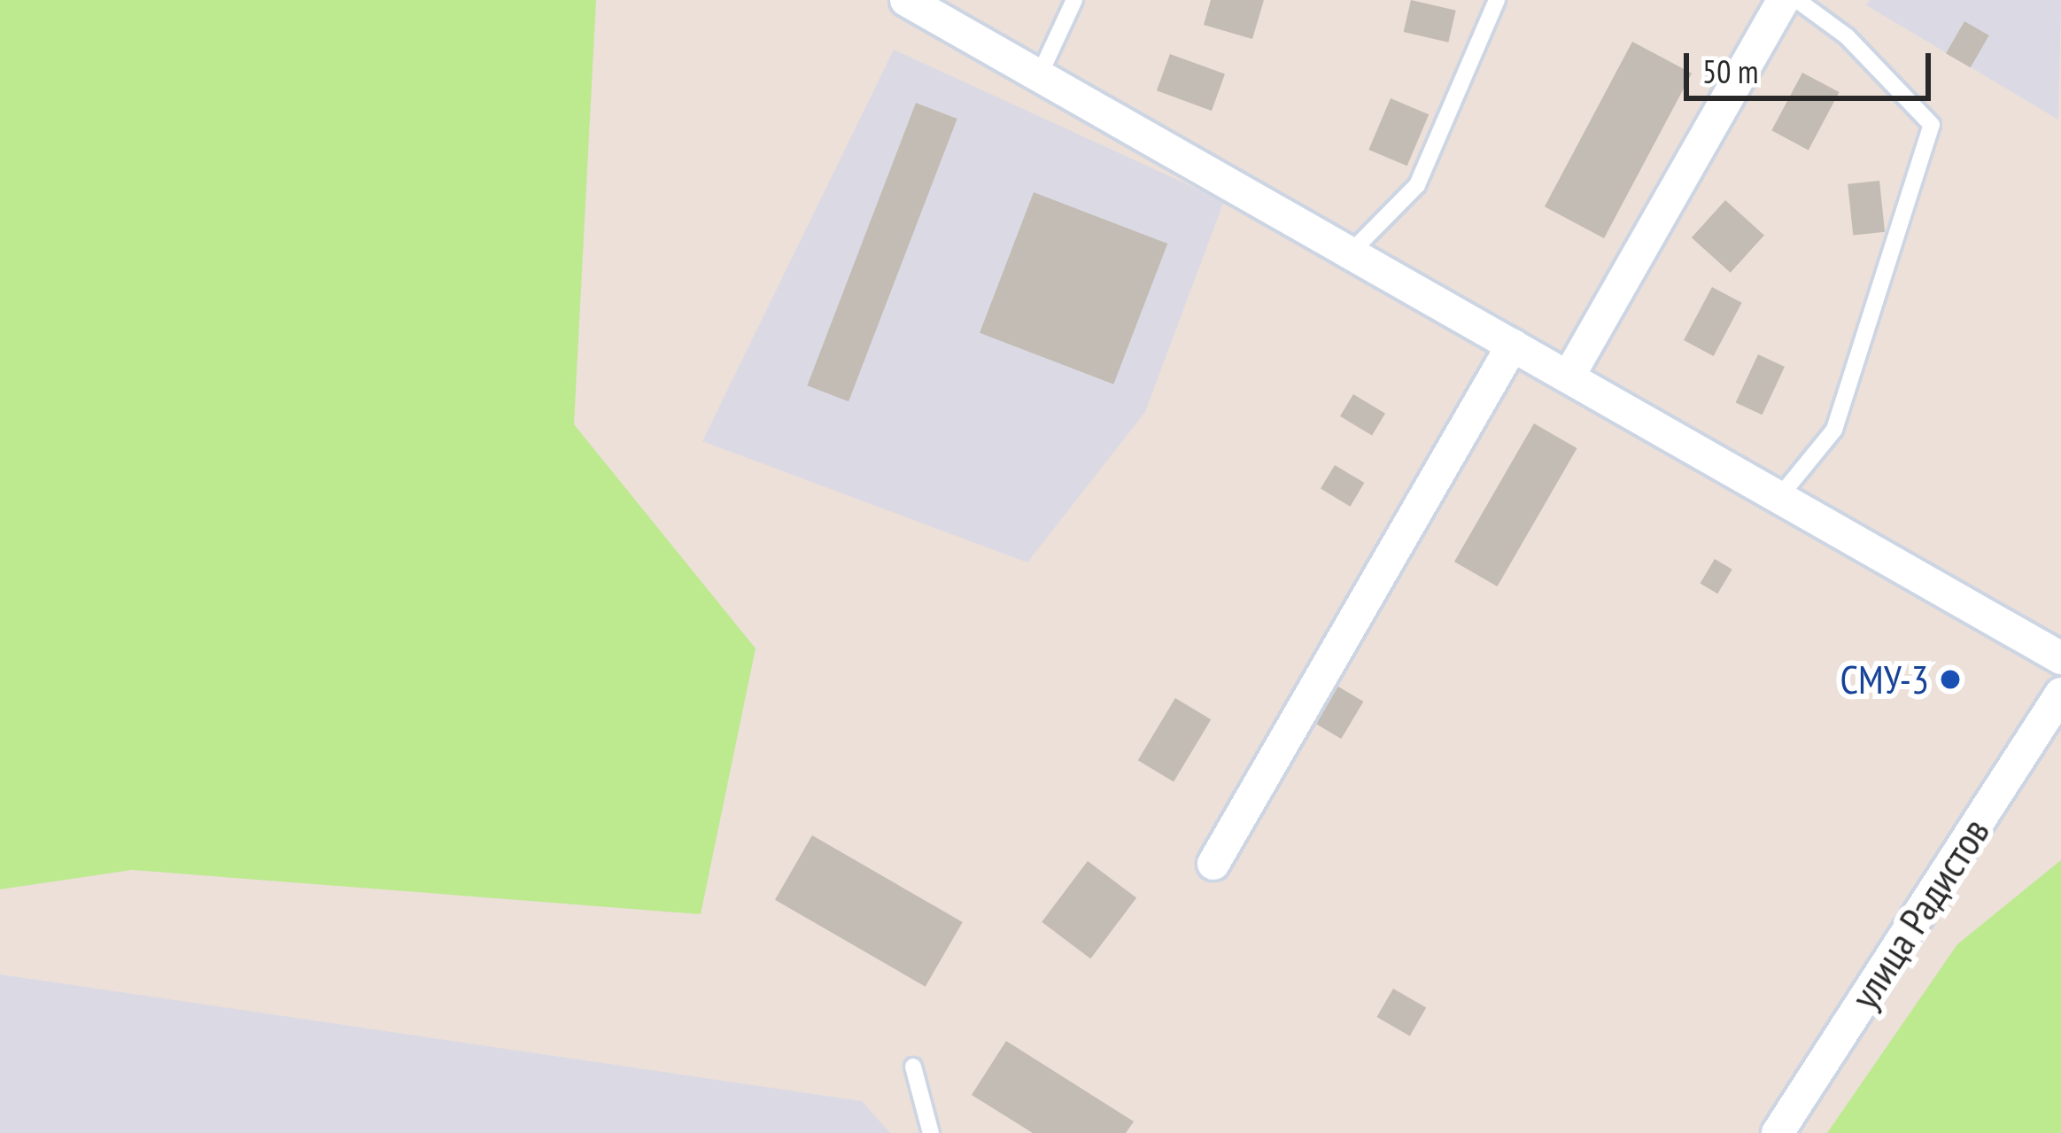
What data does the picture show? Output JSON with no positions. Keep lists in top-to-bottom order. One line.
{"streets":{"street":["улица Радистов"]},"places":["СМУ-3"],"scale_bar":"50 m"}
